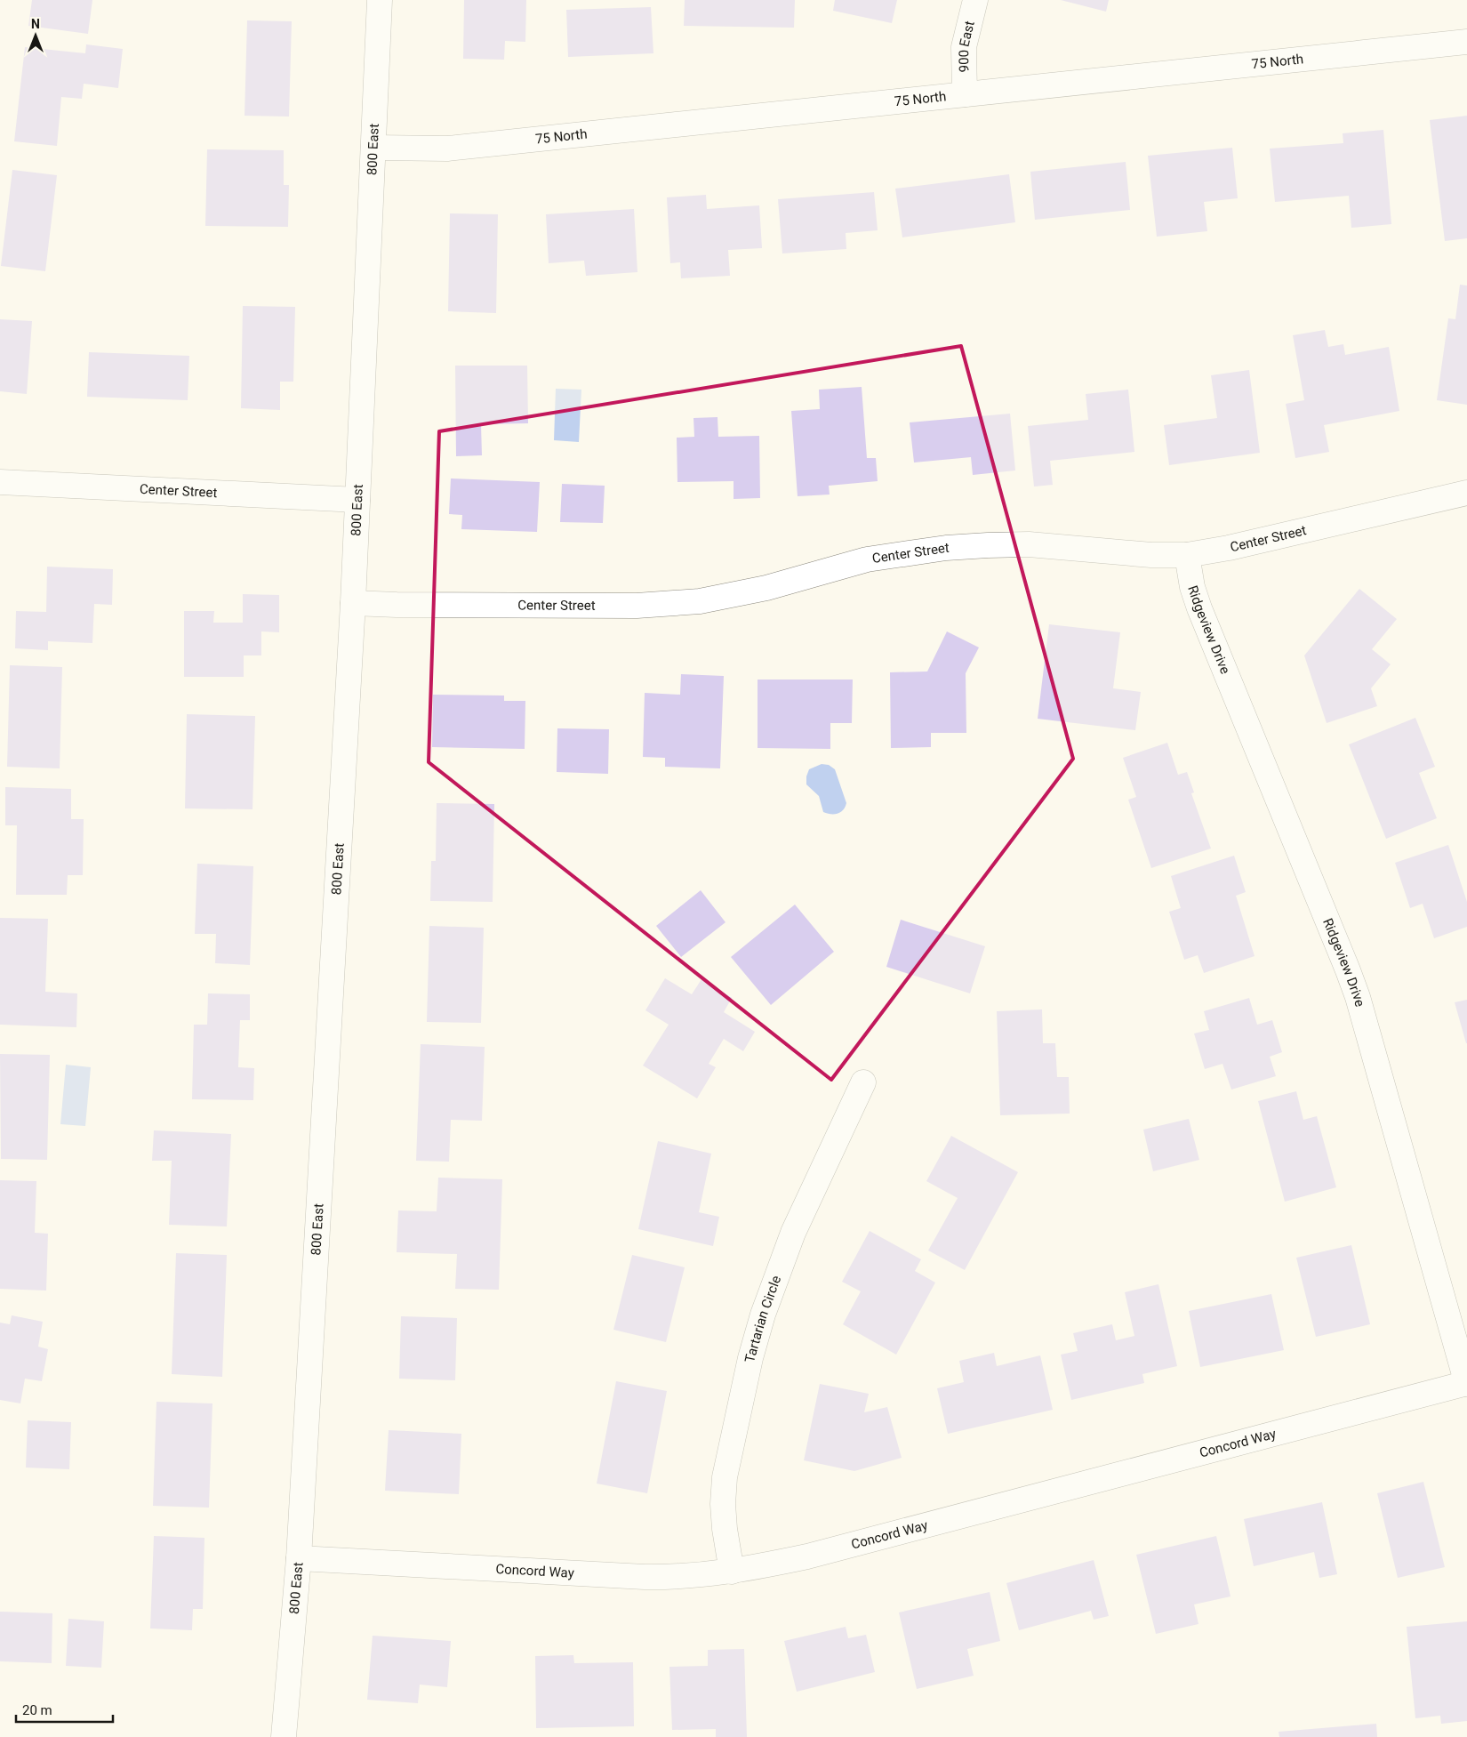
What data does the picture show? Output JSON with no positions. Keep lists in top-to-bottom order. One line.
{"streets":{"street":["900 East","75 North","800 East","Center Street","Ridgeview Drive","Tartarian Circle","Concord Way"]},"crossings":[["900 East","75 North"],["75 North","800 East"],["800 East","Center Street"],["800 East","Concord Way"],["Center Street","Ridgeview Drive"],["Ridgeview Drive","Concord Way"],["Tartarian Circle","Concord Way"]],"scale_bar":"20 m","north":"top"}
